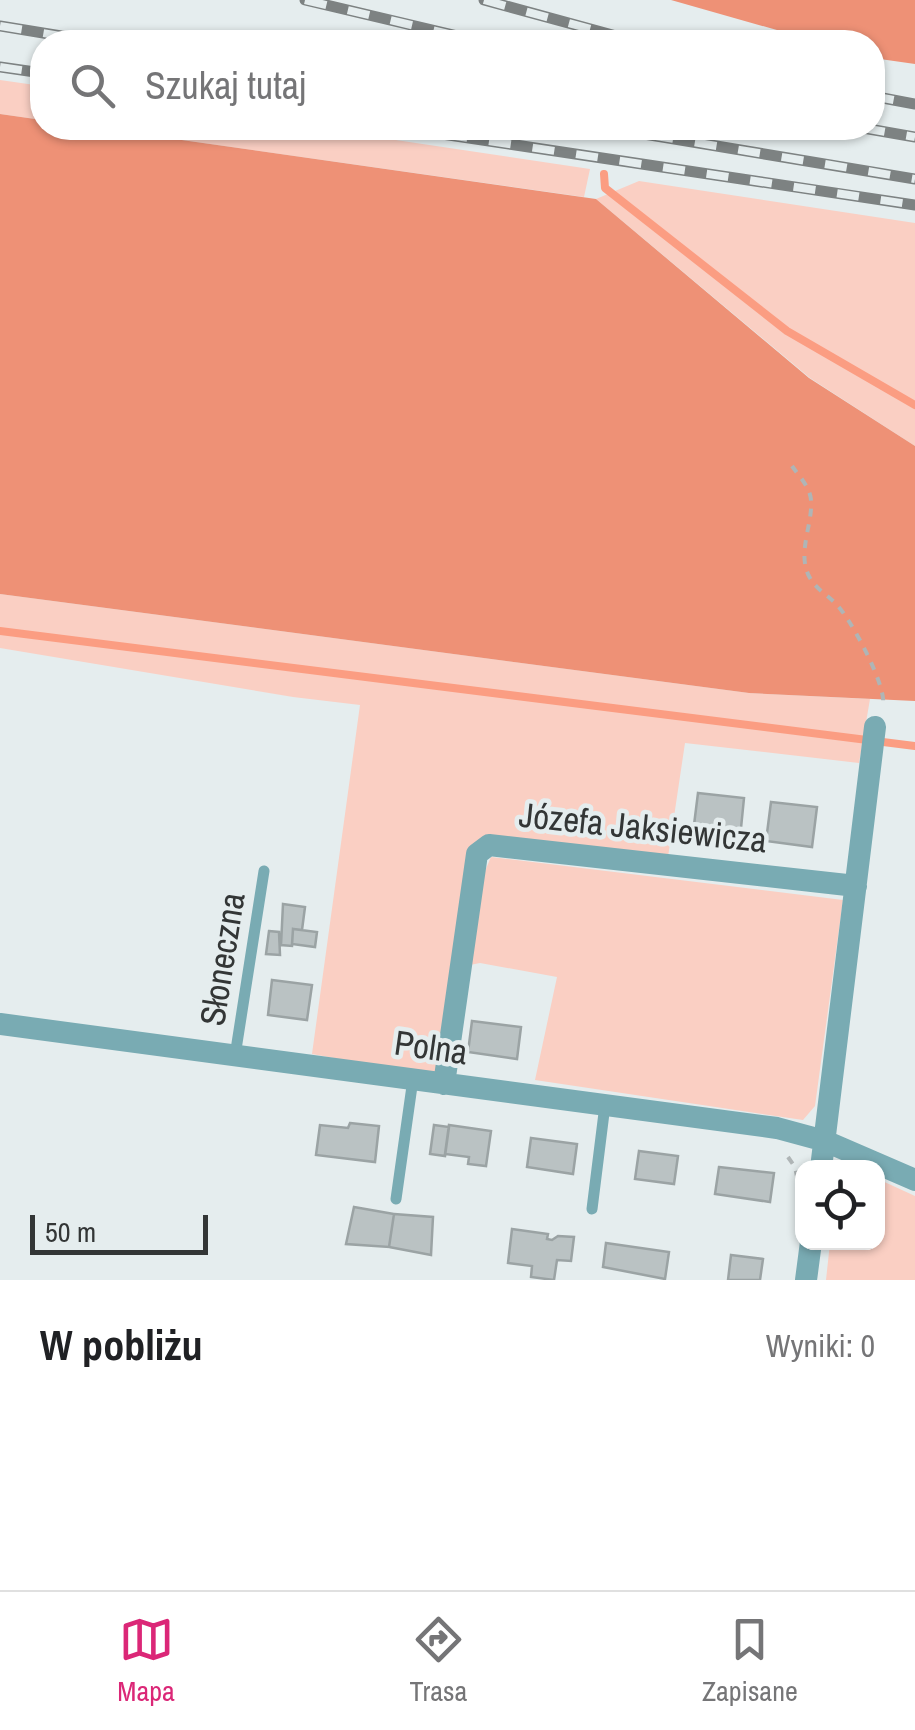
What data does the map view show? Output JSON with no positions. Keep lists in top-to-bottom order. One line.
{"streets":{"street":["Józefa Jaksiewicza","Polna"],"lane":["Słoneczna"]},"crossings":[["Józefa Jaksiewicza","Polna"],["Słoneczna","Polna"]],"scale_bar":"50 m","page":{"search":"Szukaj tutaj","scale":"50 m","heading":["W pobliżu","Wyniki: 0"],"nav":["Mapa","Trasa","Zapisane"]}}
